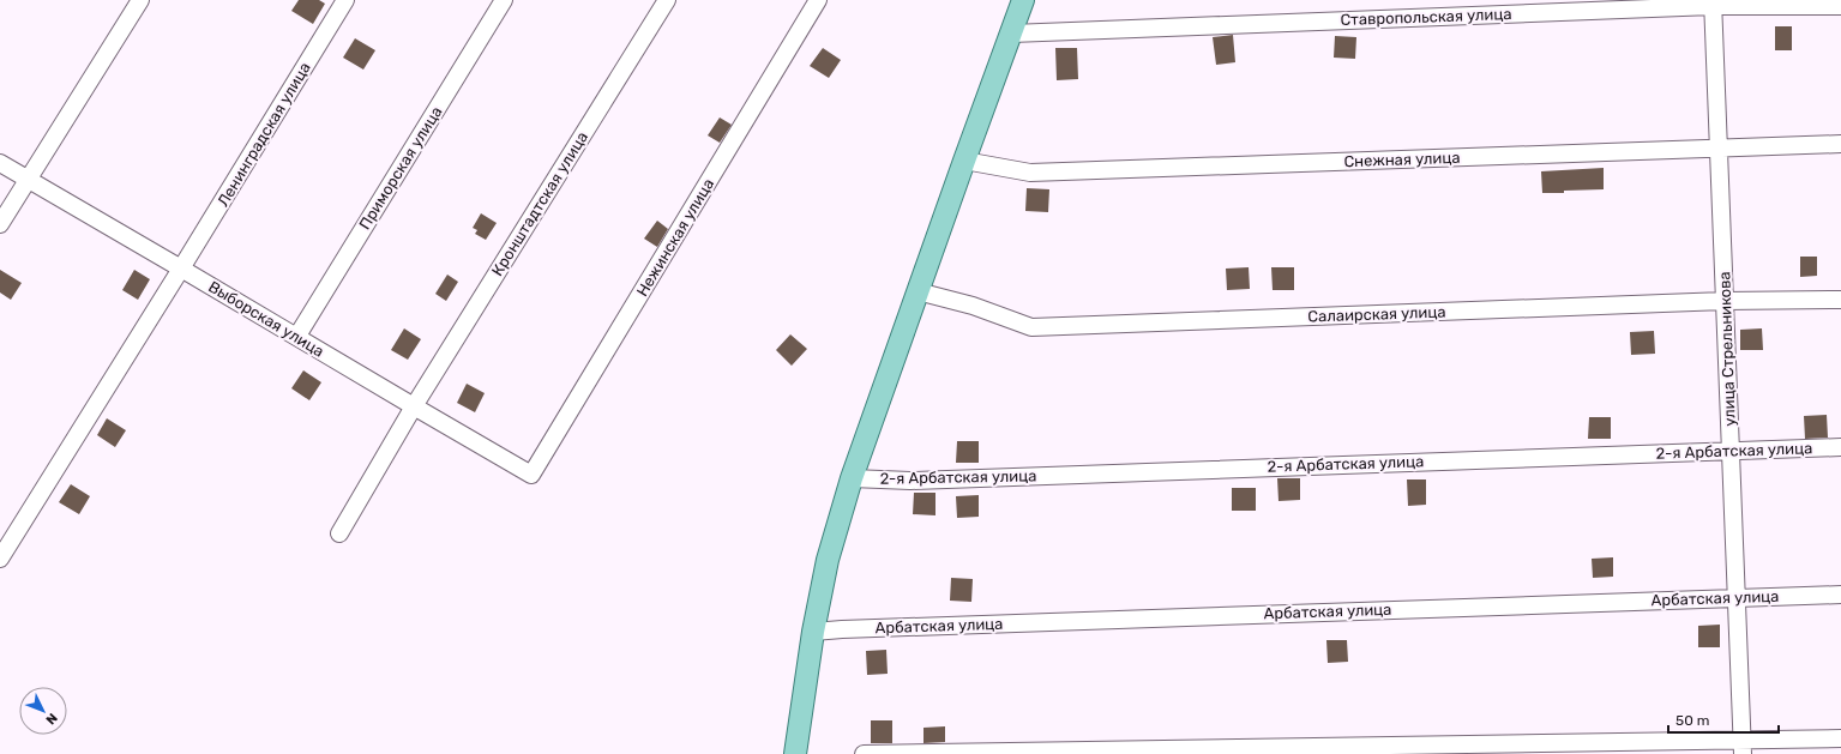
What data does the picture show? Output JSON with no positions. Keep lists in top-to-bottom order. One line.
{"streets":{"street":["Ставропольская улица","Ленинградская улица","Снежная улица","Приморская улица","Кронштадтская улица","Нежинская улица","Салаирская улица","Выборская улица","улица Стрельникова","2-я Арбатская улица","Арбатская улица"]},"crossings":[["Ставропольская улица","улица Стрельникова"],["Ленинградская улица","Выборская улица"],["Снежная улица","улица Стрельникова"],["Приморская улица","Выборская улица"],["Кронштадтская улица","Выборская улица"],["Нежинская улица","Выборская улица"],["Салаирская улица","улица Стрельникова"],["улица Стрельникова","2-я Арбатская улица"],["улица Стрельникова","Арбатская улица"]],"scale_bar":"50 m","north":"bottom right"}
